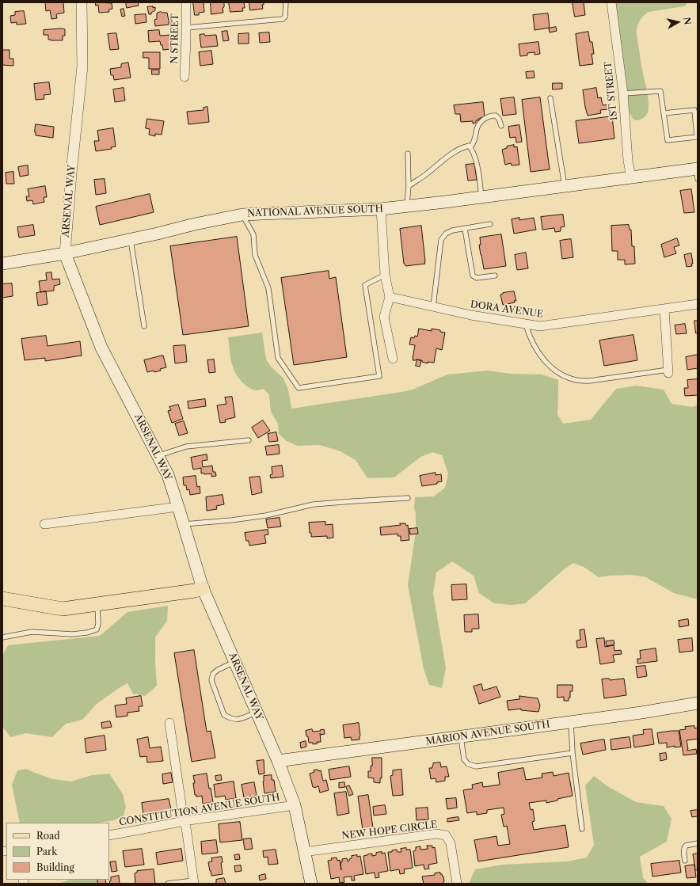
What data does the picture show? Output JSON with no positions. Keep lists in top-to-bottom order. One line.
{"streets":{"main road":["ARSENAL WAY","NATIONAL AVENUE SOUTH","MARION AVENUE SOUTH"],"street":["N STREET","1ST STREET","DORA AVENUE","CONSTITUTION AVENUE SOUTH","NEW HOPE CIRCLE"]},"crossings":[["1ST STREET","NATIONAL AVENUE SOUTH"],["ARSENAL WAY","NATIONAL AVENUE SOUTH"],["ARSENAL WAY","MARION AVENUE SOUTH"],["ARSENAL WAY","CONSTITUTION AVENUE SOUTH"],["ARSENAL WAY","NEW HOPE CIRCLE"]],"legend":["Road","Park","Building"],"north":"right"}
